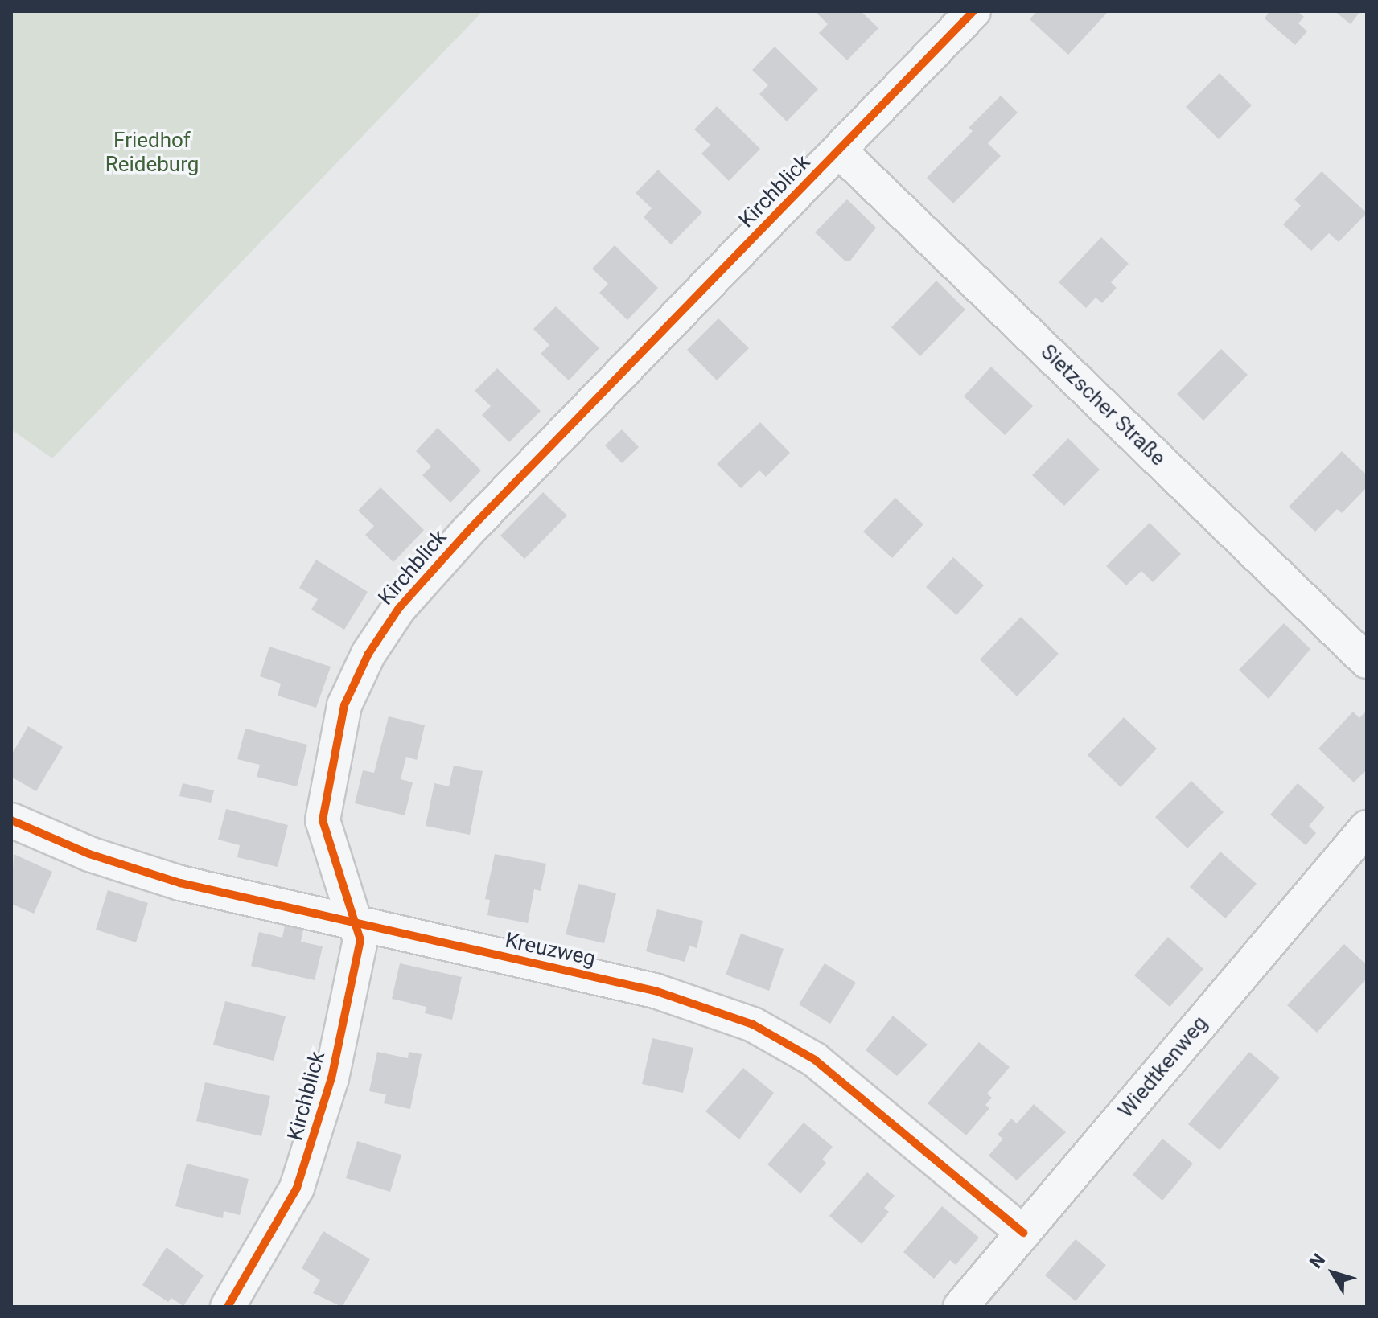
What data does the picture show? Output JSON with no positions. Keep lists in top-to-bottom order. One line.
{"streets":{"street":["Kirchblick","Sietzscher Straße","Kreuzweg","Wiedtkenweg"]},"crossings":[["Kirchblick","Sietzscher Straße"],["Kirchblick","Kreuzweg"],["Kreuzweg","Wiedtkenweg"]],"parks":["Friedhof Reideburg"],"north":"top left"}
